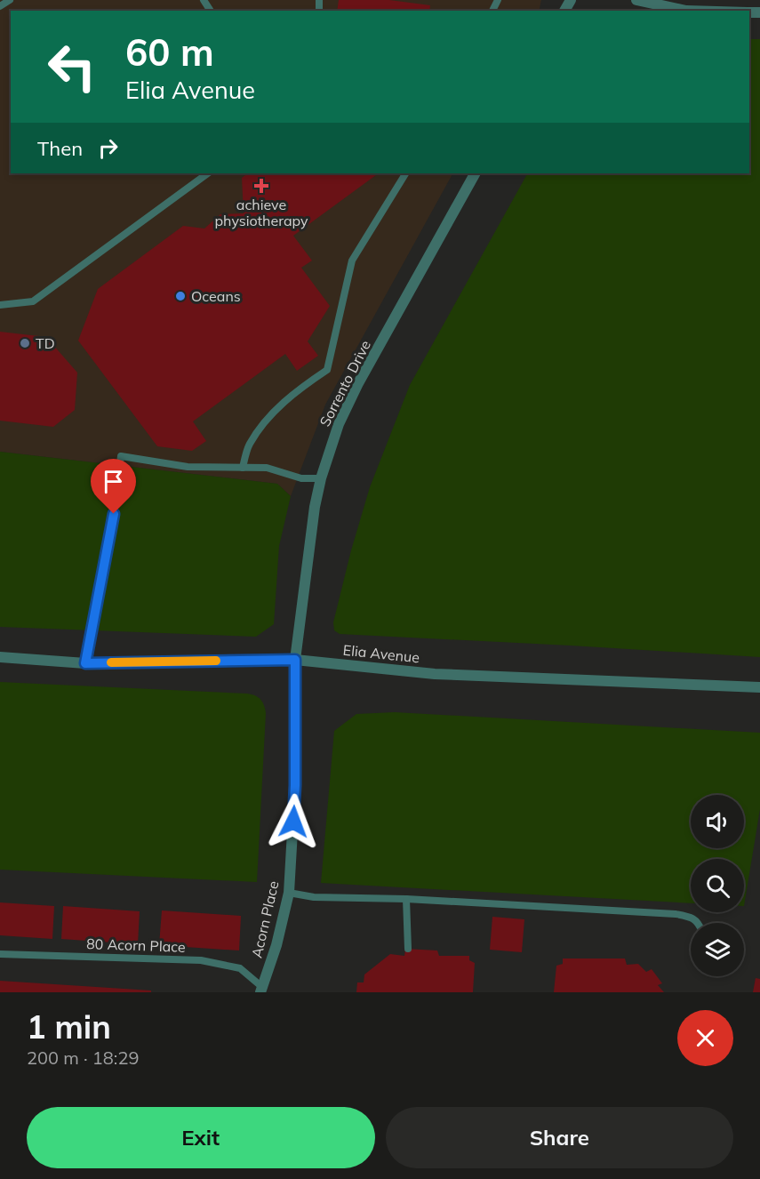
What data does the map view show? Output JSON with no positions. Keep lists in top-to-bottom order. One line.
{"streets":{"street":["Sorrento Drive","Elia Avenue","Acorn Place"],"lane":["80 Acorn Place"]},"crossings":[["Sorrento Drive","Elia Avenue"],["Sorrento Drive","Acorn Place"],["Elia Avenue","Acorn Place"],["Acorn Place","80 Acorn Place"]],"places":{"health":["achieve physiotherapy"],"other":["Oceans","TD"]},"page":{"turn":["60 m","Elia Avenue"],"then":"Then","heading":["1 min","200 m · 18:29"],"buttons":["Exit","Share"]}}
